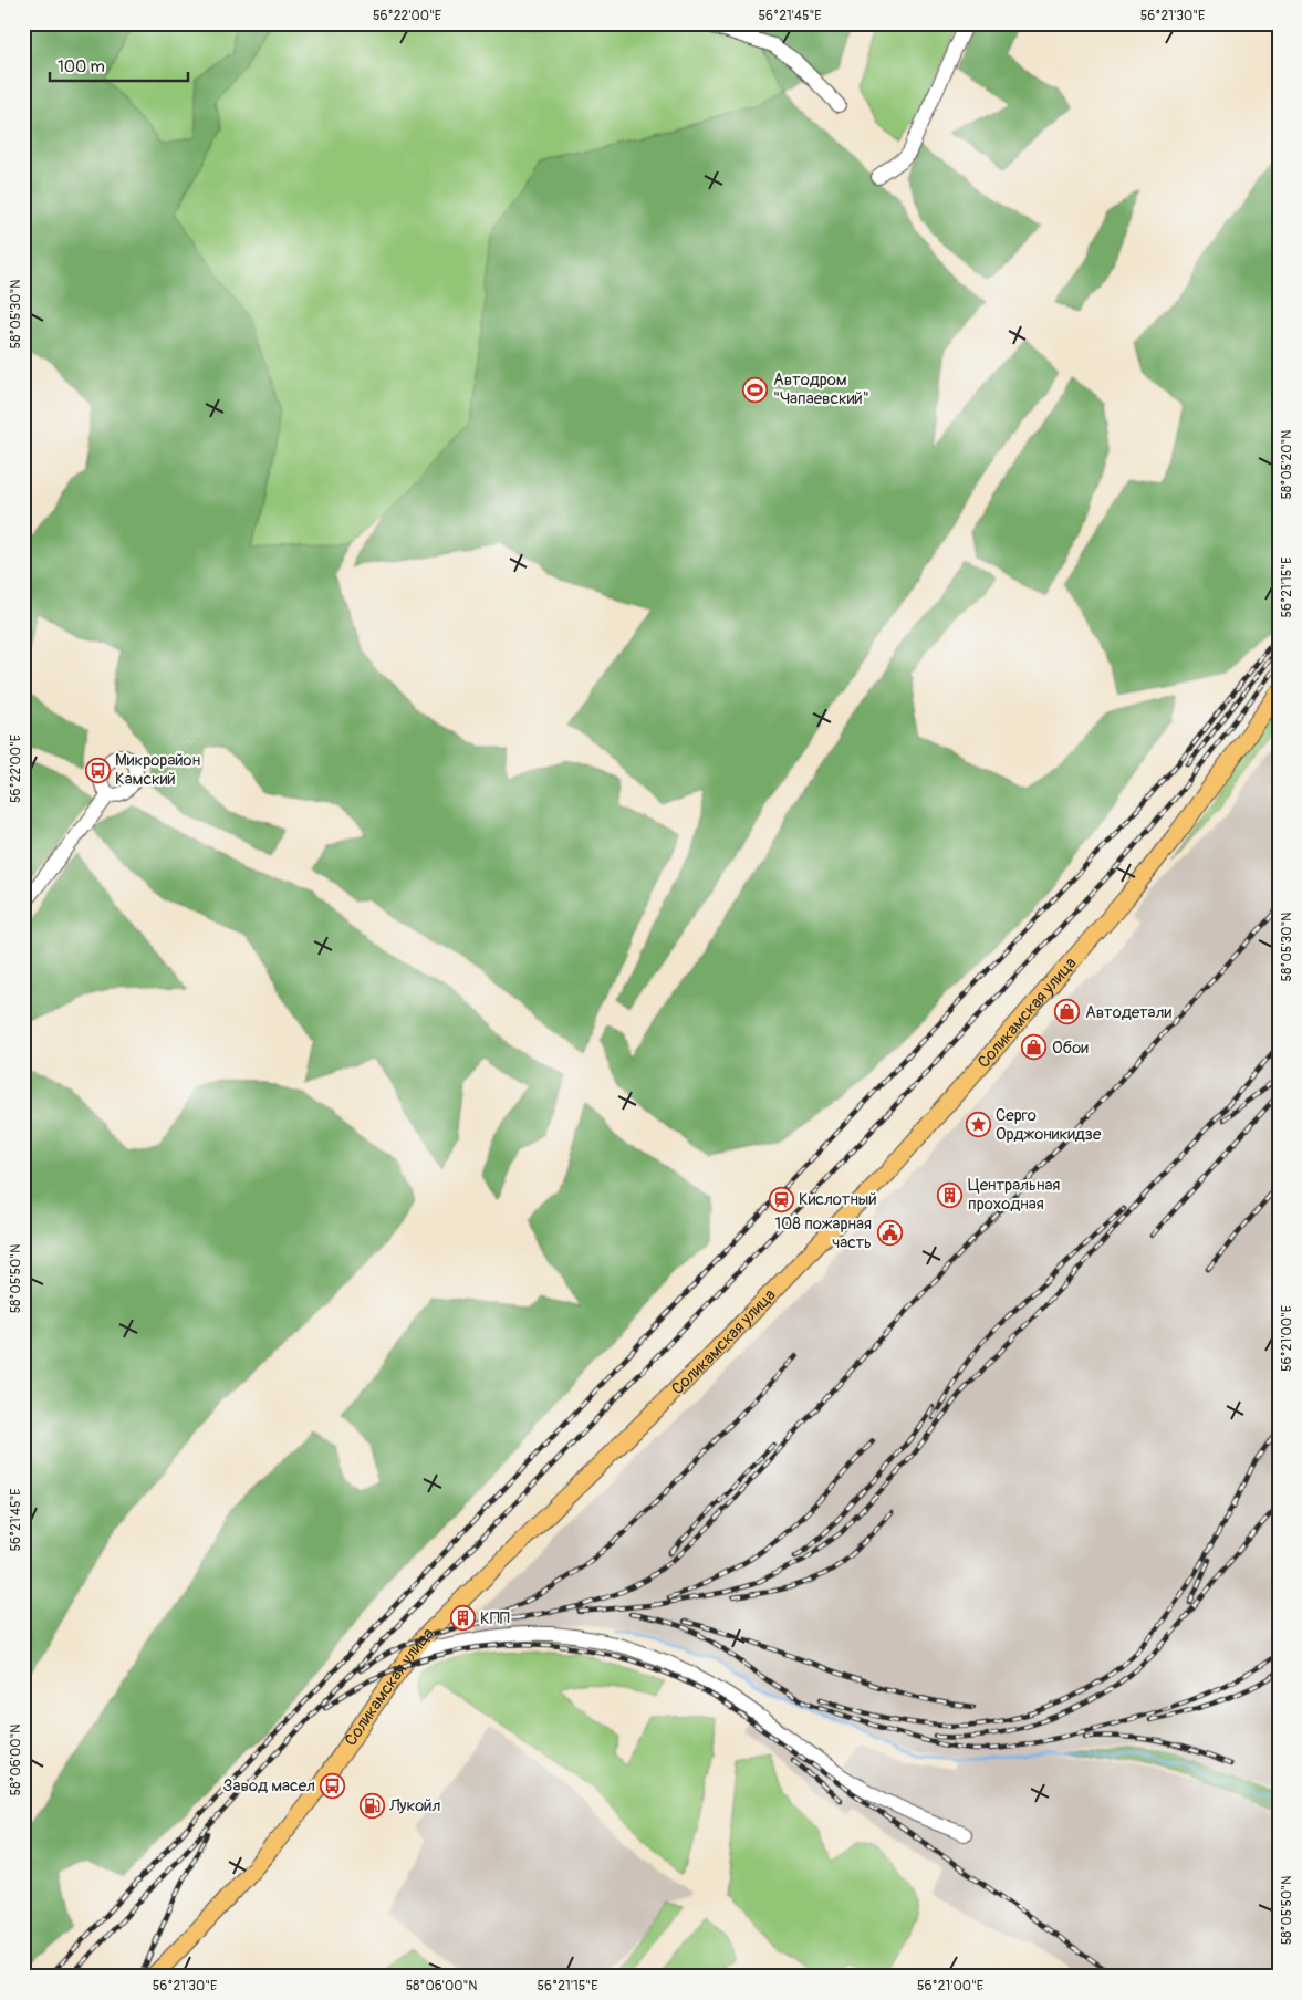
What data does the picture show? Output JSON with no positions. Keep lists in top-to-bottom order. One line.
{"streets":{"main road":["Соликамская улица"]},"places":{"sports":["Автодром \"Чапаевский\""],"bus stop":["Микрорайон Камский","Завод масел"],"shop":["Автодетали","Обои"],"place":["Серго Орджоникидзе"],"building":["Центральная проходная","КПП"],"station":["Кислотный"],"public building":["108 пожарная часть"],"fuel station":["Лукойл"]},"scale_bar":"100 m","coordinates":["56°22'00\"E","56°21'45\"E","56°21'30\"E","58°05'30\"N","58°05'20\"N","56°21'15\"E","58°05'50\"N","56°21'00\"E","58°06'00\"N"]}
